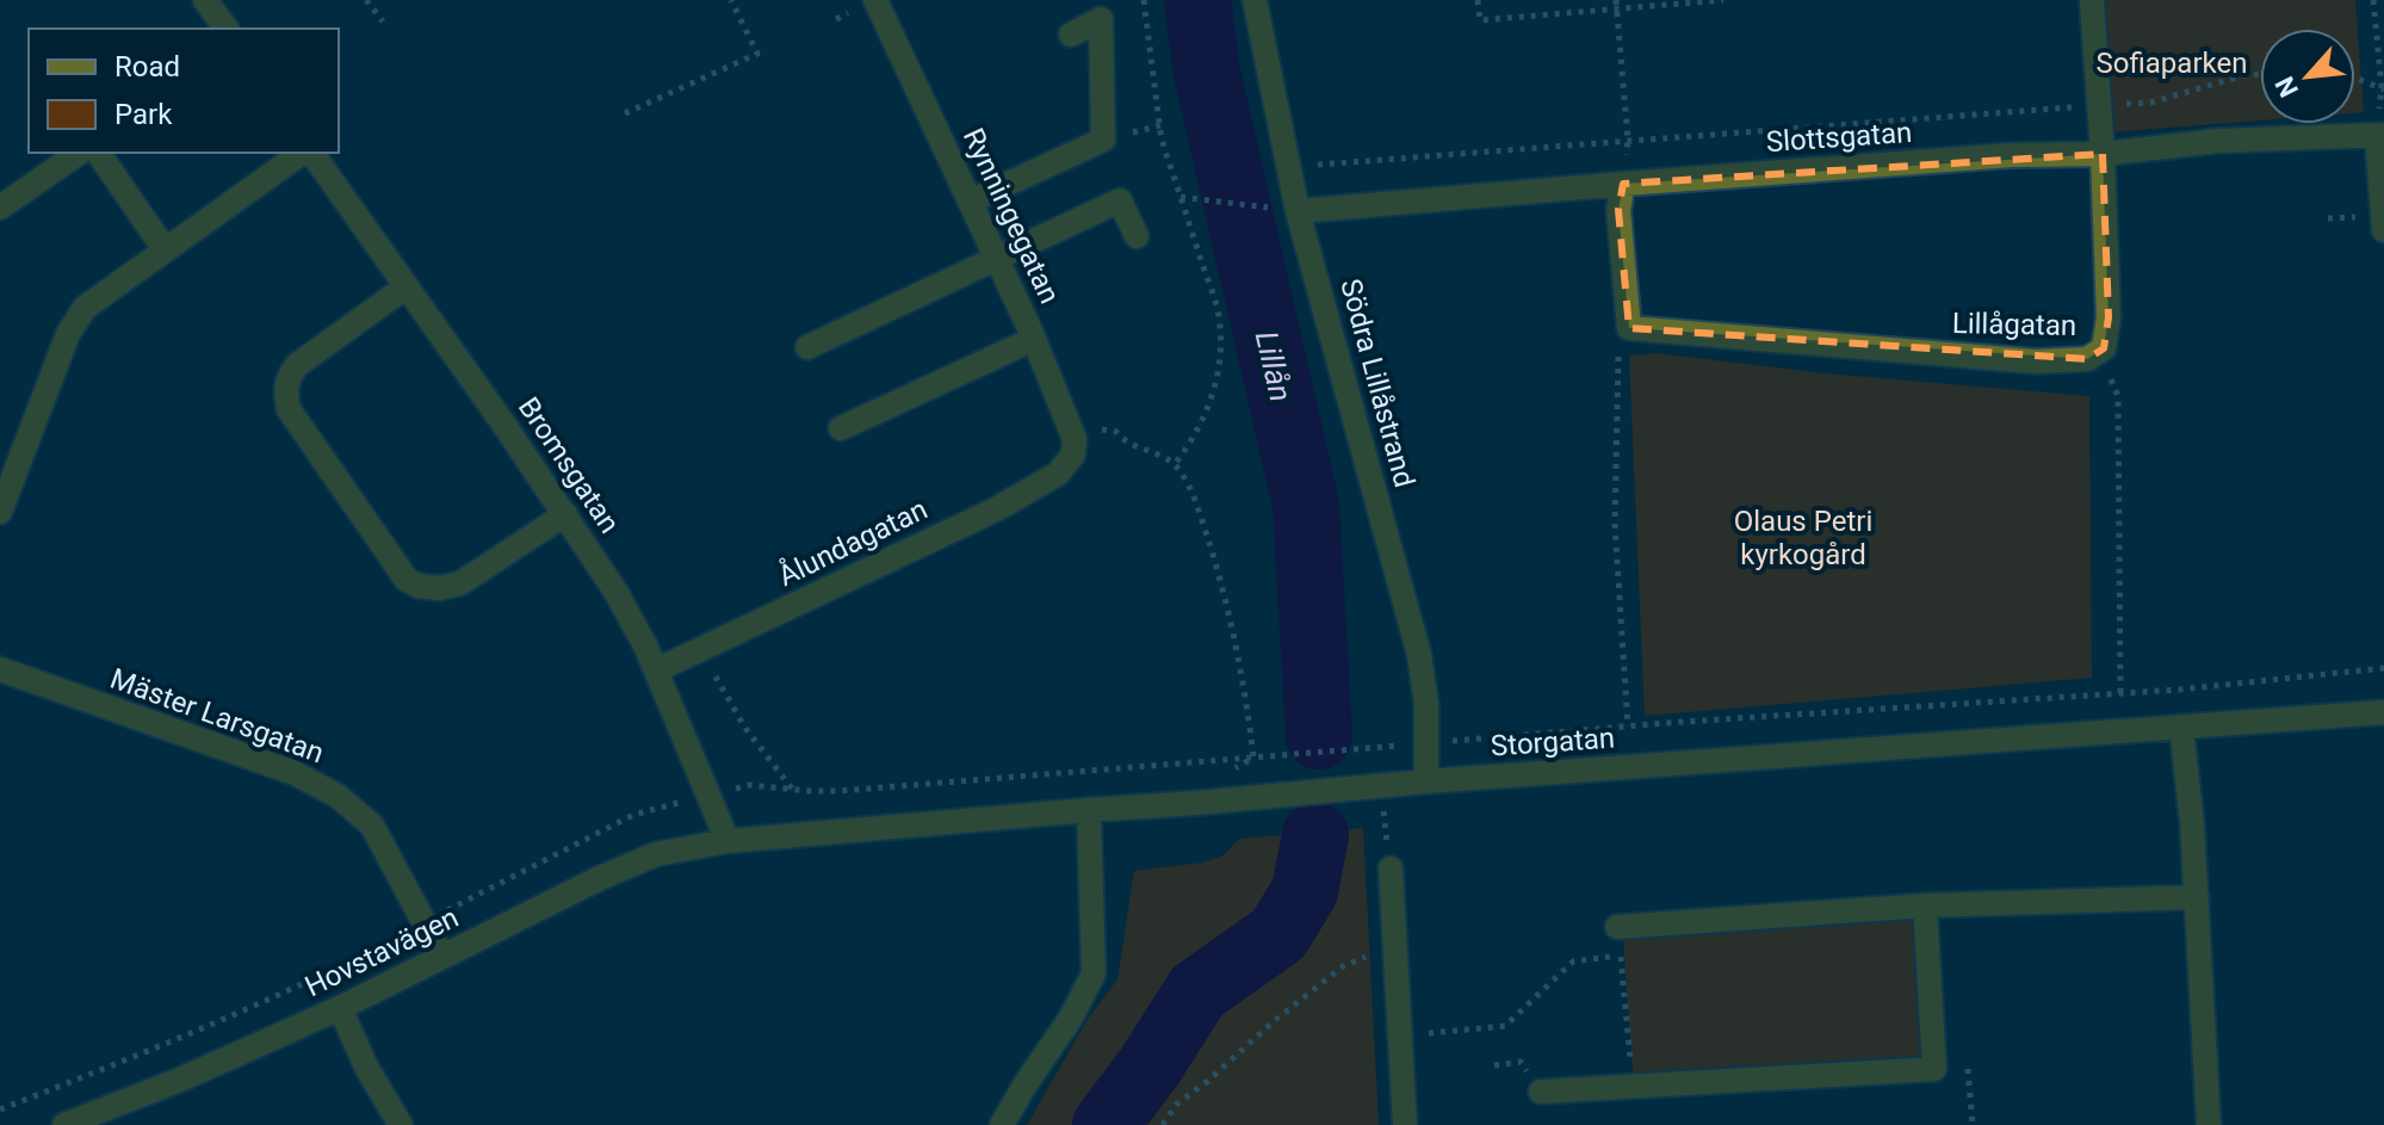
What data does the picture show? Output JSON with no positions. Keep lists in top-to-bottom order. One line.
{"streets":{"street":["Slottsgatan","Rynningegatan","Lillågatan","Södra Lillåstrand","Bromsgatan","Ålundagatan","Mäster Larsgatan","Storgatan","Hovstavägen"]},"crossings":[["Slottsgatan","Lillågatan"],["Slottsgatan","Södra Lillåstrand"],["Rynningegatan","Ålundagatan"],["Södra Lillåstrand","Storgatan"],["Bromsgatan","Ålundagatan"],["Bromsgatan","Storgatan"],["Bromsgatan","Hovstavägen"],["Mäster Larsgatan","Hovstavägen"],["Storgatan","Hovstavägen"]],"water":["Lillån"],"parks":["Sofiaparken","Olaus Petri kyrkogård"],"legend":["Road","Park"],"north":"bottom left"}
